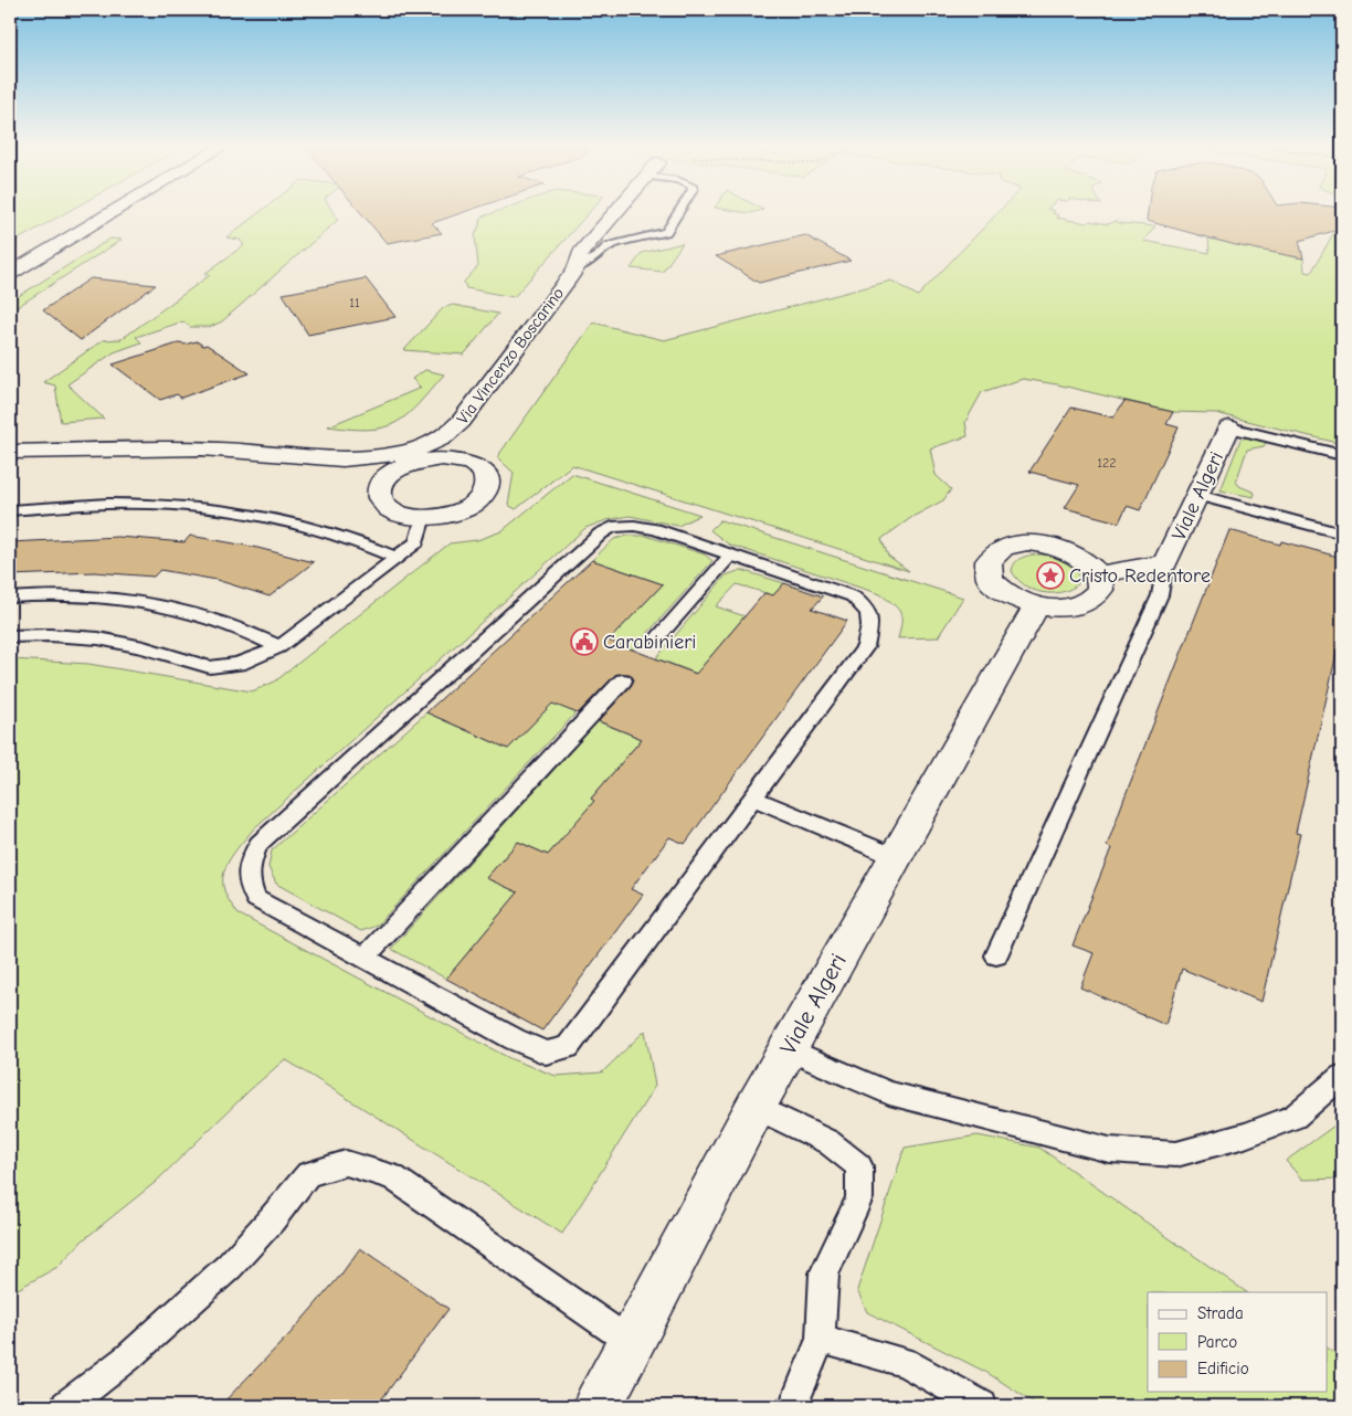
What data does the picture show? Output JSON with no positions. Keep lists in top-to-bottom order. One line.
{"streets":{"street":["Via Vincenzo Boscarino","Viale Algeri"]},"places":{"place":["Cristo Redentore"],"public building":["Carabinieri"]},"house_numbers":["11","122"],"legend":["Strada","Parco","Edificio"]}
